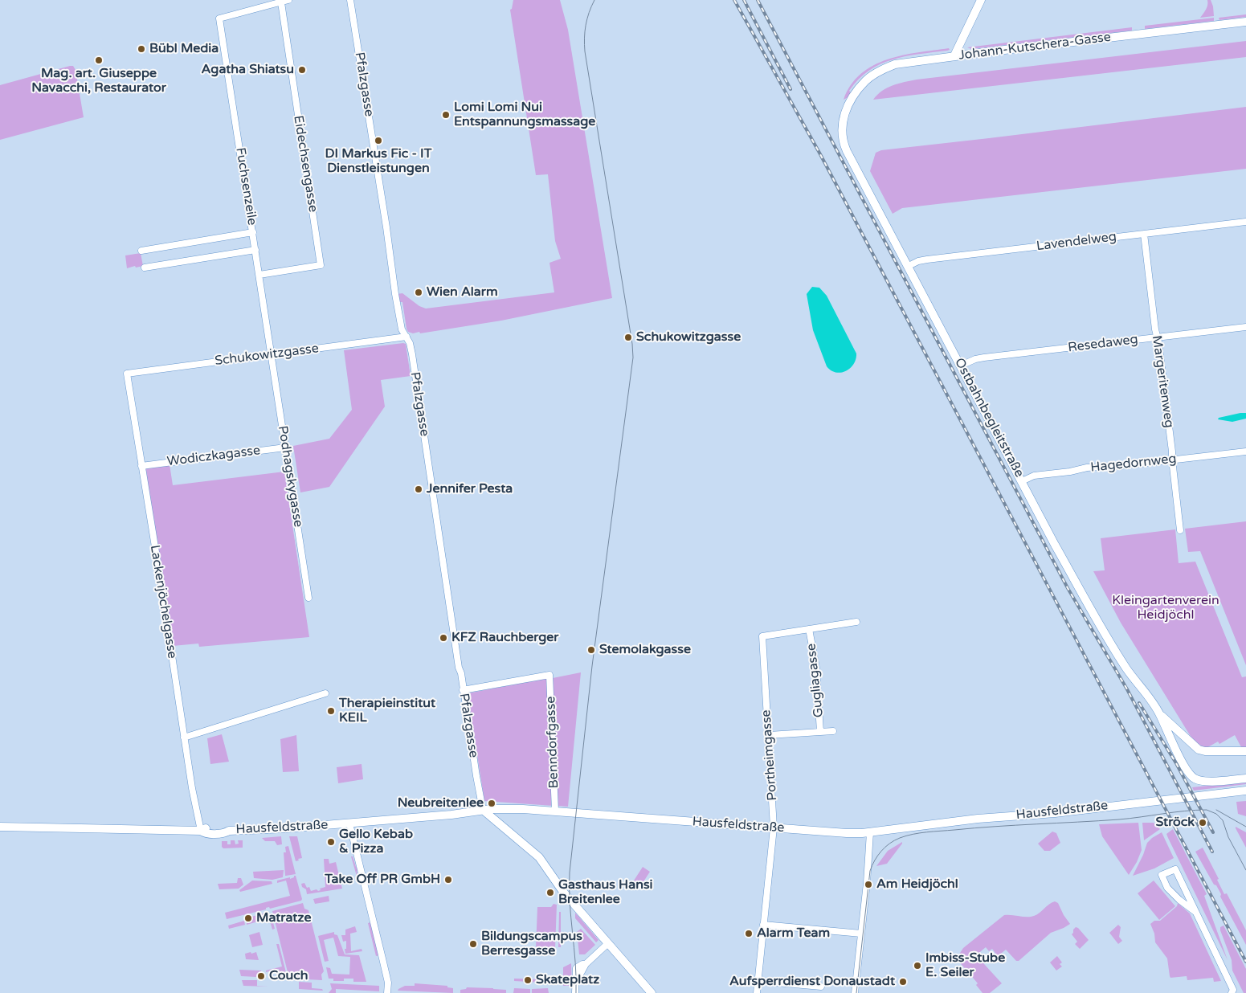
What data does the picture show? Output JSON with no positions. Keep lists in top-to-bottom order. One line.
{"streets":{"street":["Johann-Kutschera-Gasse","Pfalzgasse","Eidechsengasse","Fuchsenzeile","Lavendelweg","Resedaweg","Schukowitzgasse","Margeritenweg","Ostbahnbegleitstraße","Wodiczkagasse","Hagedornweg","Podhagskygasse","Lackenjöchelgasse","Gugliagasse","Benndorfgasse","Portheimgasse","Hausfeldstraße"]},"crossings":[["Johann-Kutschera-Gasse","Ostbahnbegleitstraße"],["Pfalzgasse","Schukowitzgasse"],["Pfalzgasse","Benndorfgasse"],["Pfalzgasse","Hausfeldstraße"],["Eidechsengasse","Fuchsenzeile"],["Fuchsenzeile","Schukowitzgasse"],["Fuchsenzeile","Podhagskygasse"],["Lavendelweg","Margeritenweg"],["Lavendelweg","Ostbahnbegleitstraße"],["Resedaweg","Margeritenweg"],["Resedaweg","Ostbahnbegleitstraße"],["Schukowitzgasse","Podhagskygasse"],["Schukowitzgasse","Lackenjöchelgasse"],["Margeritenweg","Hagedornweg"],["Ostbahnbegleitstraße","Hagedornweg"],["Wodiczkagasse","Podhagskygasse"],["Wodiczkagasse","Lackenjöchelgasse"],["Lackenjöchelgasse","Hausfeldstraße"],["Gugliagasse","Portheimgasse"],["Benndorfgasse","Hausfeldstraße"],["Portheimgasse","Hausfeldstraße"]],"parks":["Kleingartenverein Heidjöchl"],"places":["Bübl Media","Mag. art. Giuseppe Navacchi, Restaurator","Agatha Shiatsu","Lomi Lomi Nui Entspannungsmassage","DI Markus Fic - IT Dienstleistungen","Wien Alarm","Schukowitzgasse","Jennifer Pesta","KFZ Rauchberger","Stemolakgasse","Therapieinstitut KEIL","Neubreitenlee","Ströck","Gello Kebab & Pizza","Take Off PR GmbH","Am Heidjöchl","Gasthaus Hansi Breitenlee","Matratze","Alarm Team","Bildungscampus Berresgasse","Imbiss-Stube E. Seiler","Couch","Skateplatz","Aufsperrdienst Donaustadt"]}
